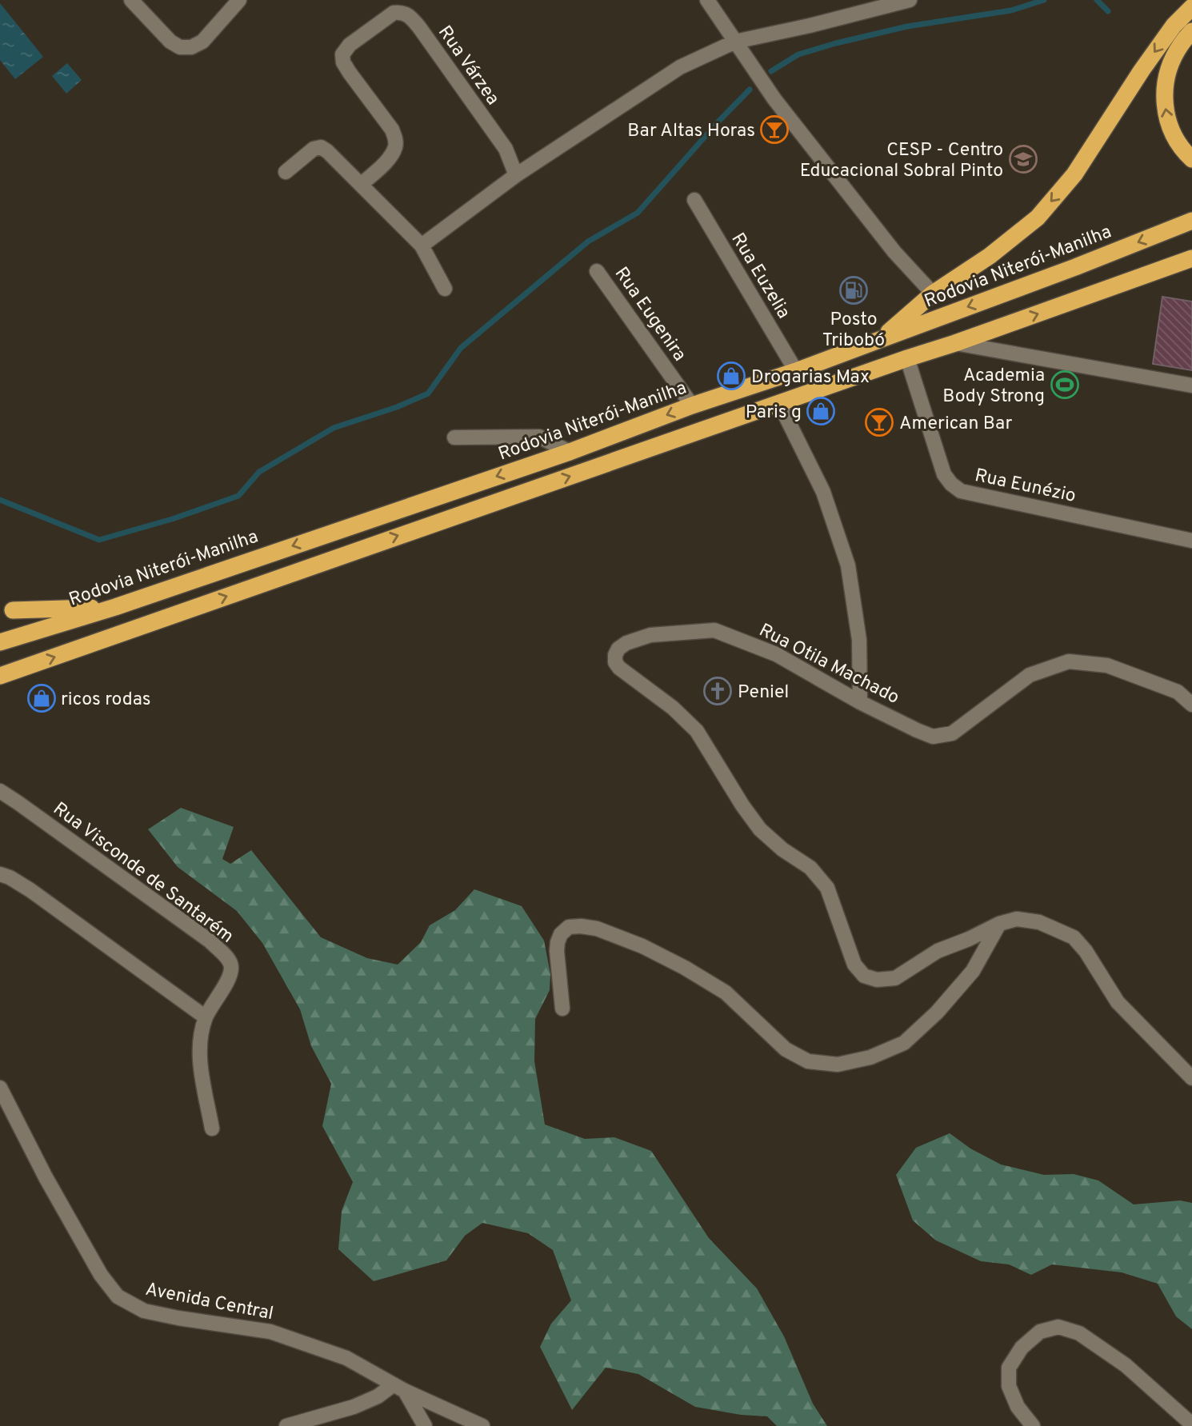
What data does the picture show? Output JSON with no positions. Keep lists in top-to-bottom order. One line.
{"streets":{"highway":["Rodovia Niterói-Manilha"],"street":["Rua Várzea","Rua Euzelia","Rua Eugenira","Rua Eunézio","Rua Otila Machado","Rua Visconde de Santarém","Avenida Central"]},"crossings":[["Rodovia Niterói-Manilha","Rua Euzelia"],["Rodovia Niterói-Manilha","Rua Eugenira"]],"places":{"bar":["Bar Altas Horas","American Bar"],"school or university":["CESP - Centro Educacional Sobral Pinto"],"fuel station":["Posto Tribobó"],"shop":["Drogarias Max","Paris g","ricos rodas"],"sports":["Academia Body Strong"],"church":["Peniel"]}}
